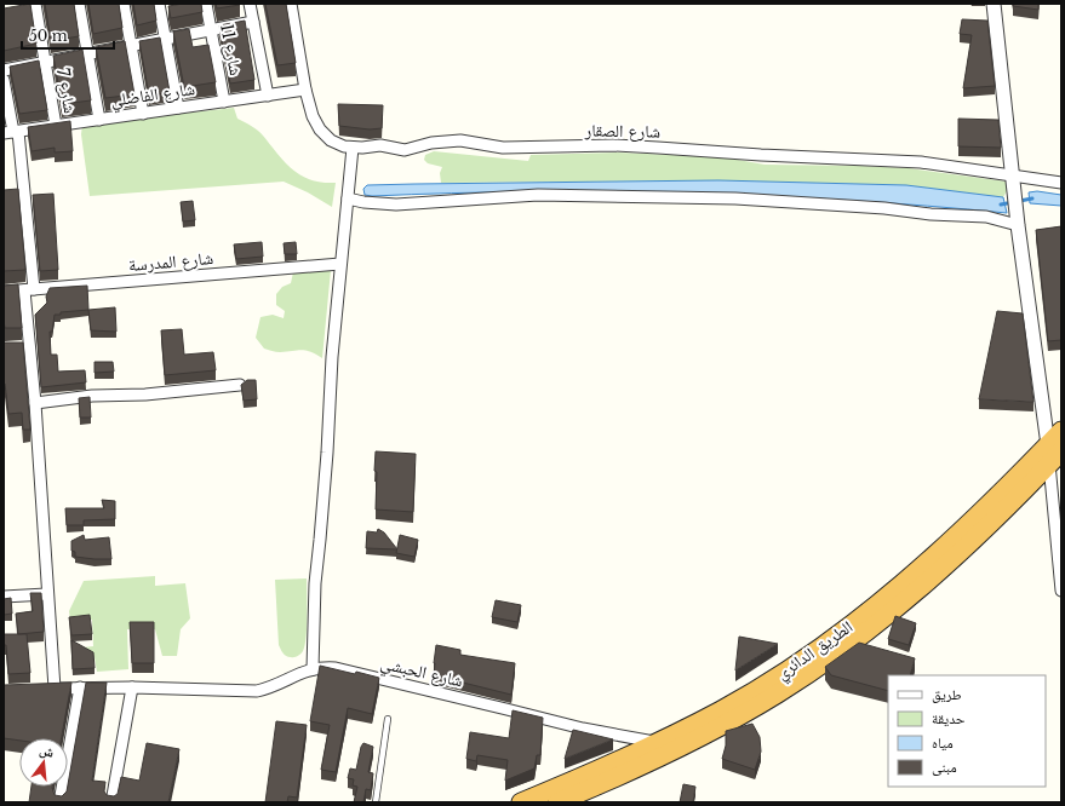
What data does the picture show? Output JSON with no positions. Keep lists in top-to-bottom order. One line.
{"streets":{"highway":["الطريق الدائري"],"street":["شارع 11","شارع 7","شارع الفاضلي","شارع الصقار","شارع المدرسة","شارع الحبشي"]},"crossings":[["شارع 11","شارع الفاضلي"],["شارع 7","شارع الفاضلي"],["شارع الفاضلي","شارع الصقار"],["الطريق الدائري","شارع الحبشي"]],"legend":["طريق","حديقة","مياه","مبنى"],"scale_bar":"50 m","north":"top"}
